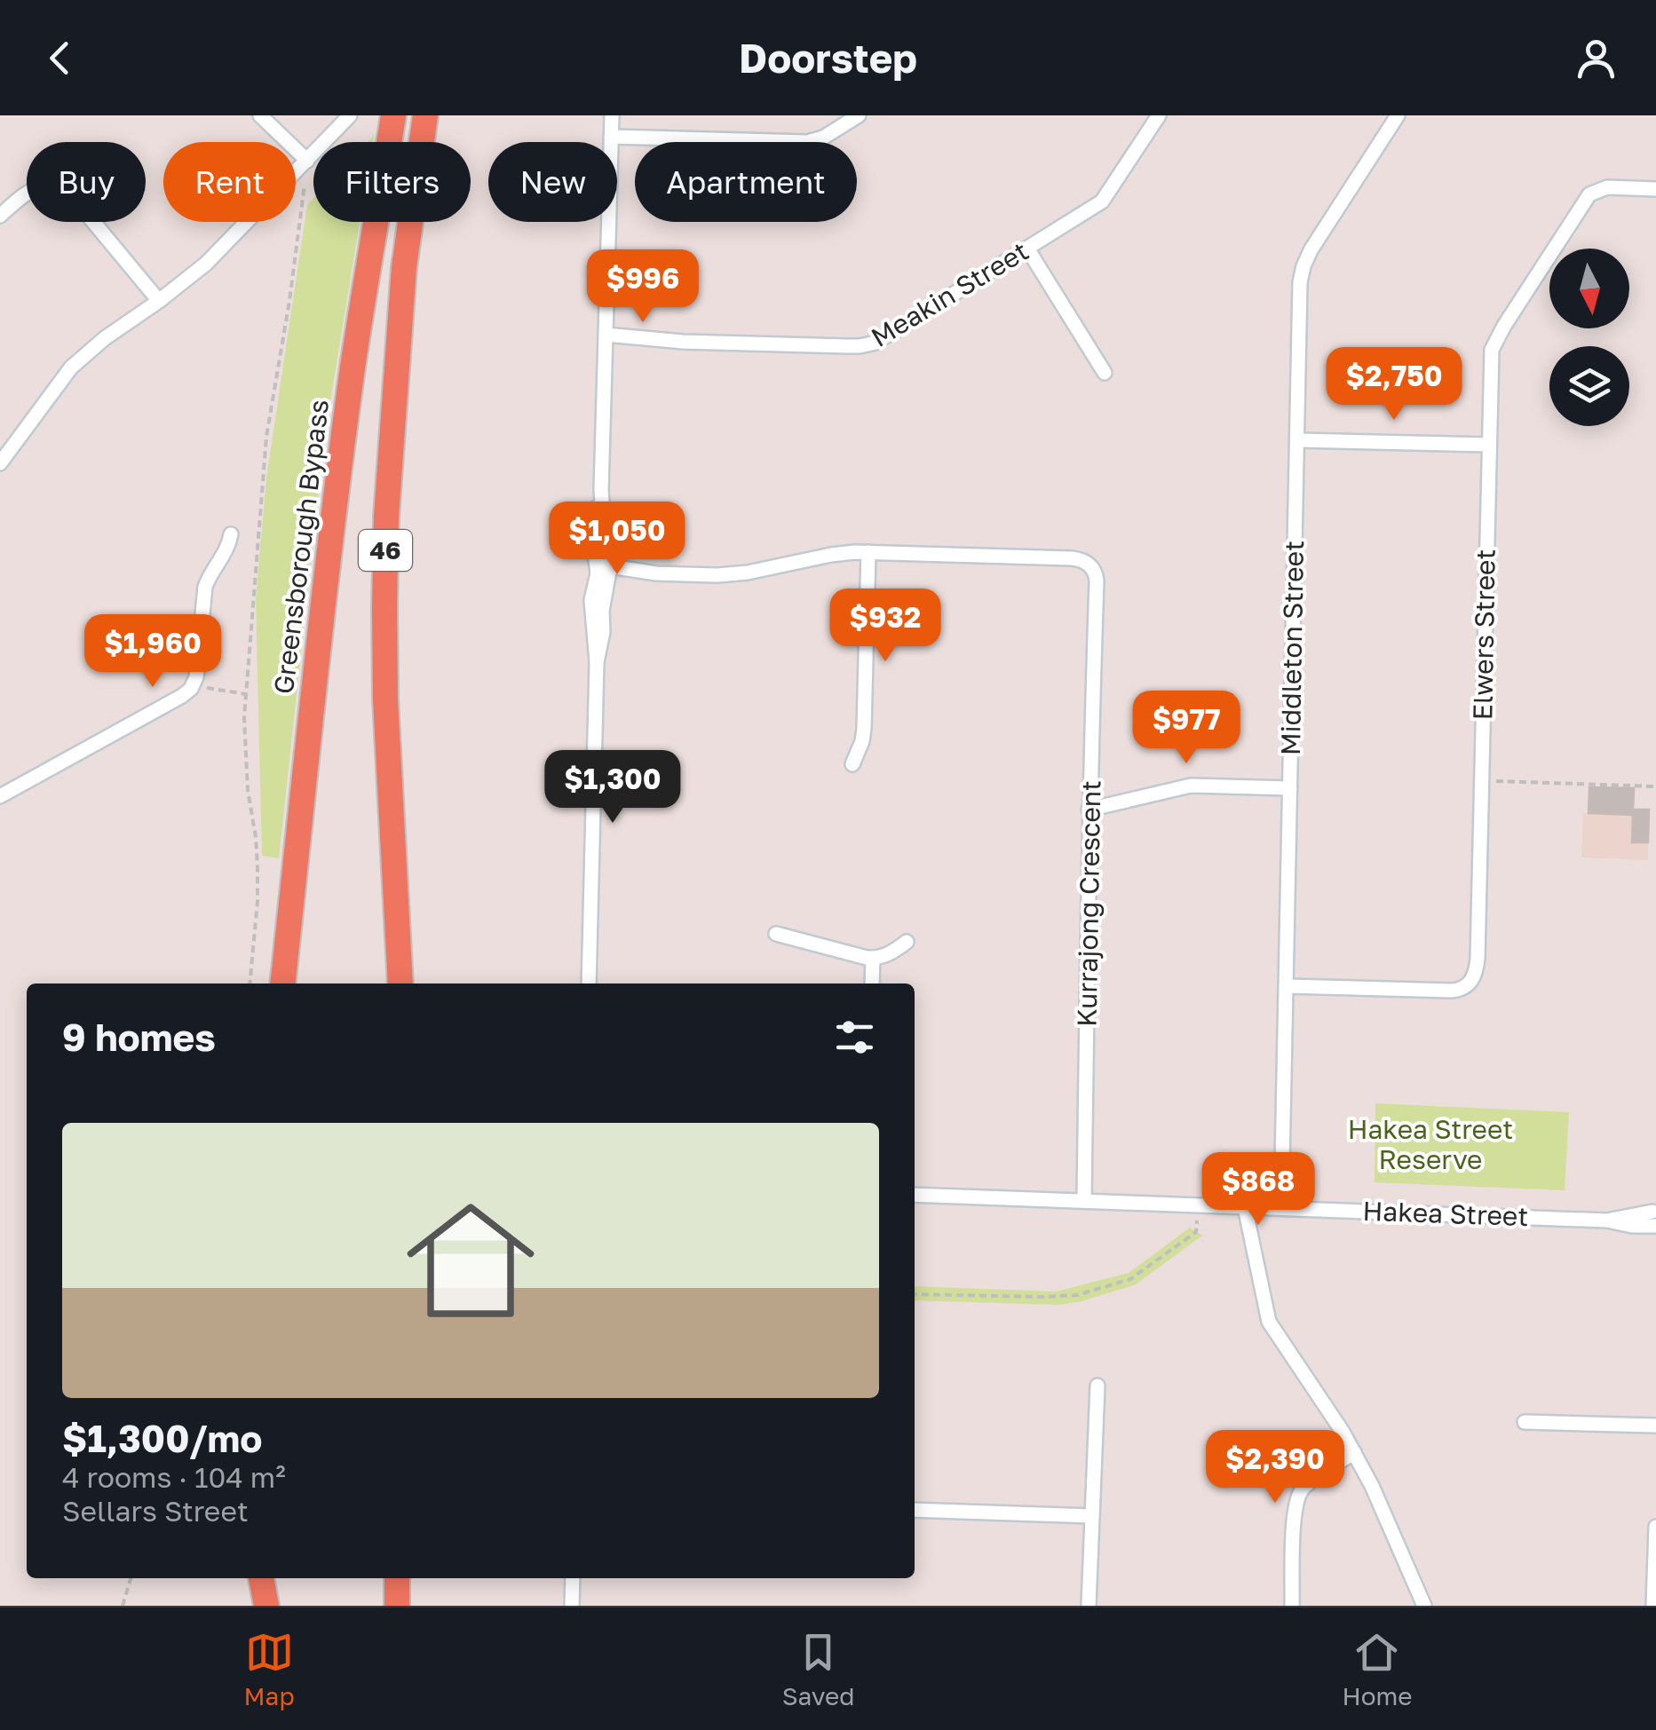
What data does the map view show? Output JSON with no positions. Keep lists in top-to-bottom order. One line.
{"streets":{"highway":["Greensborough Bypass","46"],"street":["Meakin Street","Elwers Street","Middleton Street","Kurrajong Crescent","Hakea Street"]},"crossings":[["Elwers Street","Middleton Street"],["Middleton Street","Hakea Street"],["Kurrajong Crescent","Hakea Street"]],"parks":["Hakea Street Reserve"],"north":"bottom","page":{"header":"Doorstep","chip":["Buy","Rent","Filters","New","Apartment"],"price":["$996","$2,750","$1,050","$932","$1,960","$977","$1,300","$868","$2,390"],"heading":"9 homes","list":[{"name":"$1,300/mo","note":"4 rooms · 104 m² · Sellars Street"}],"tabs":["Map","Saved","Home"]}}
